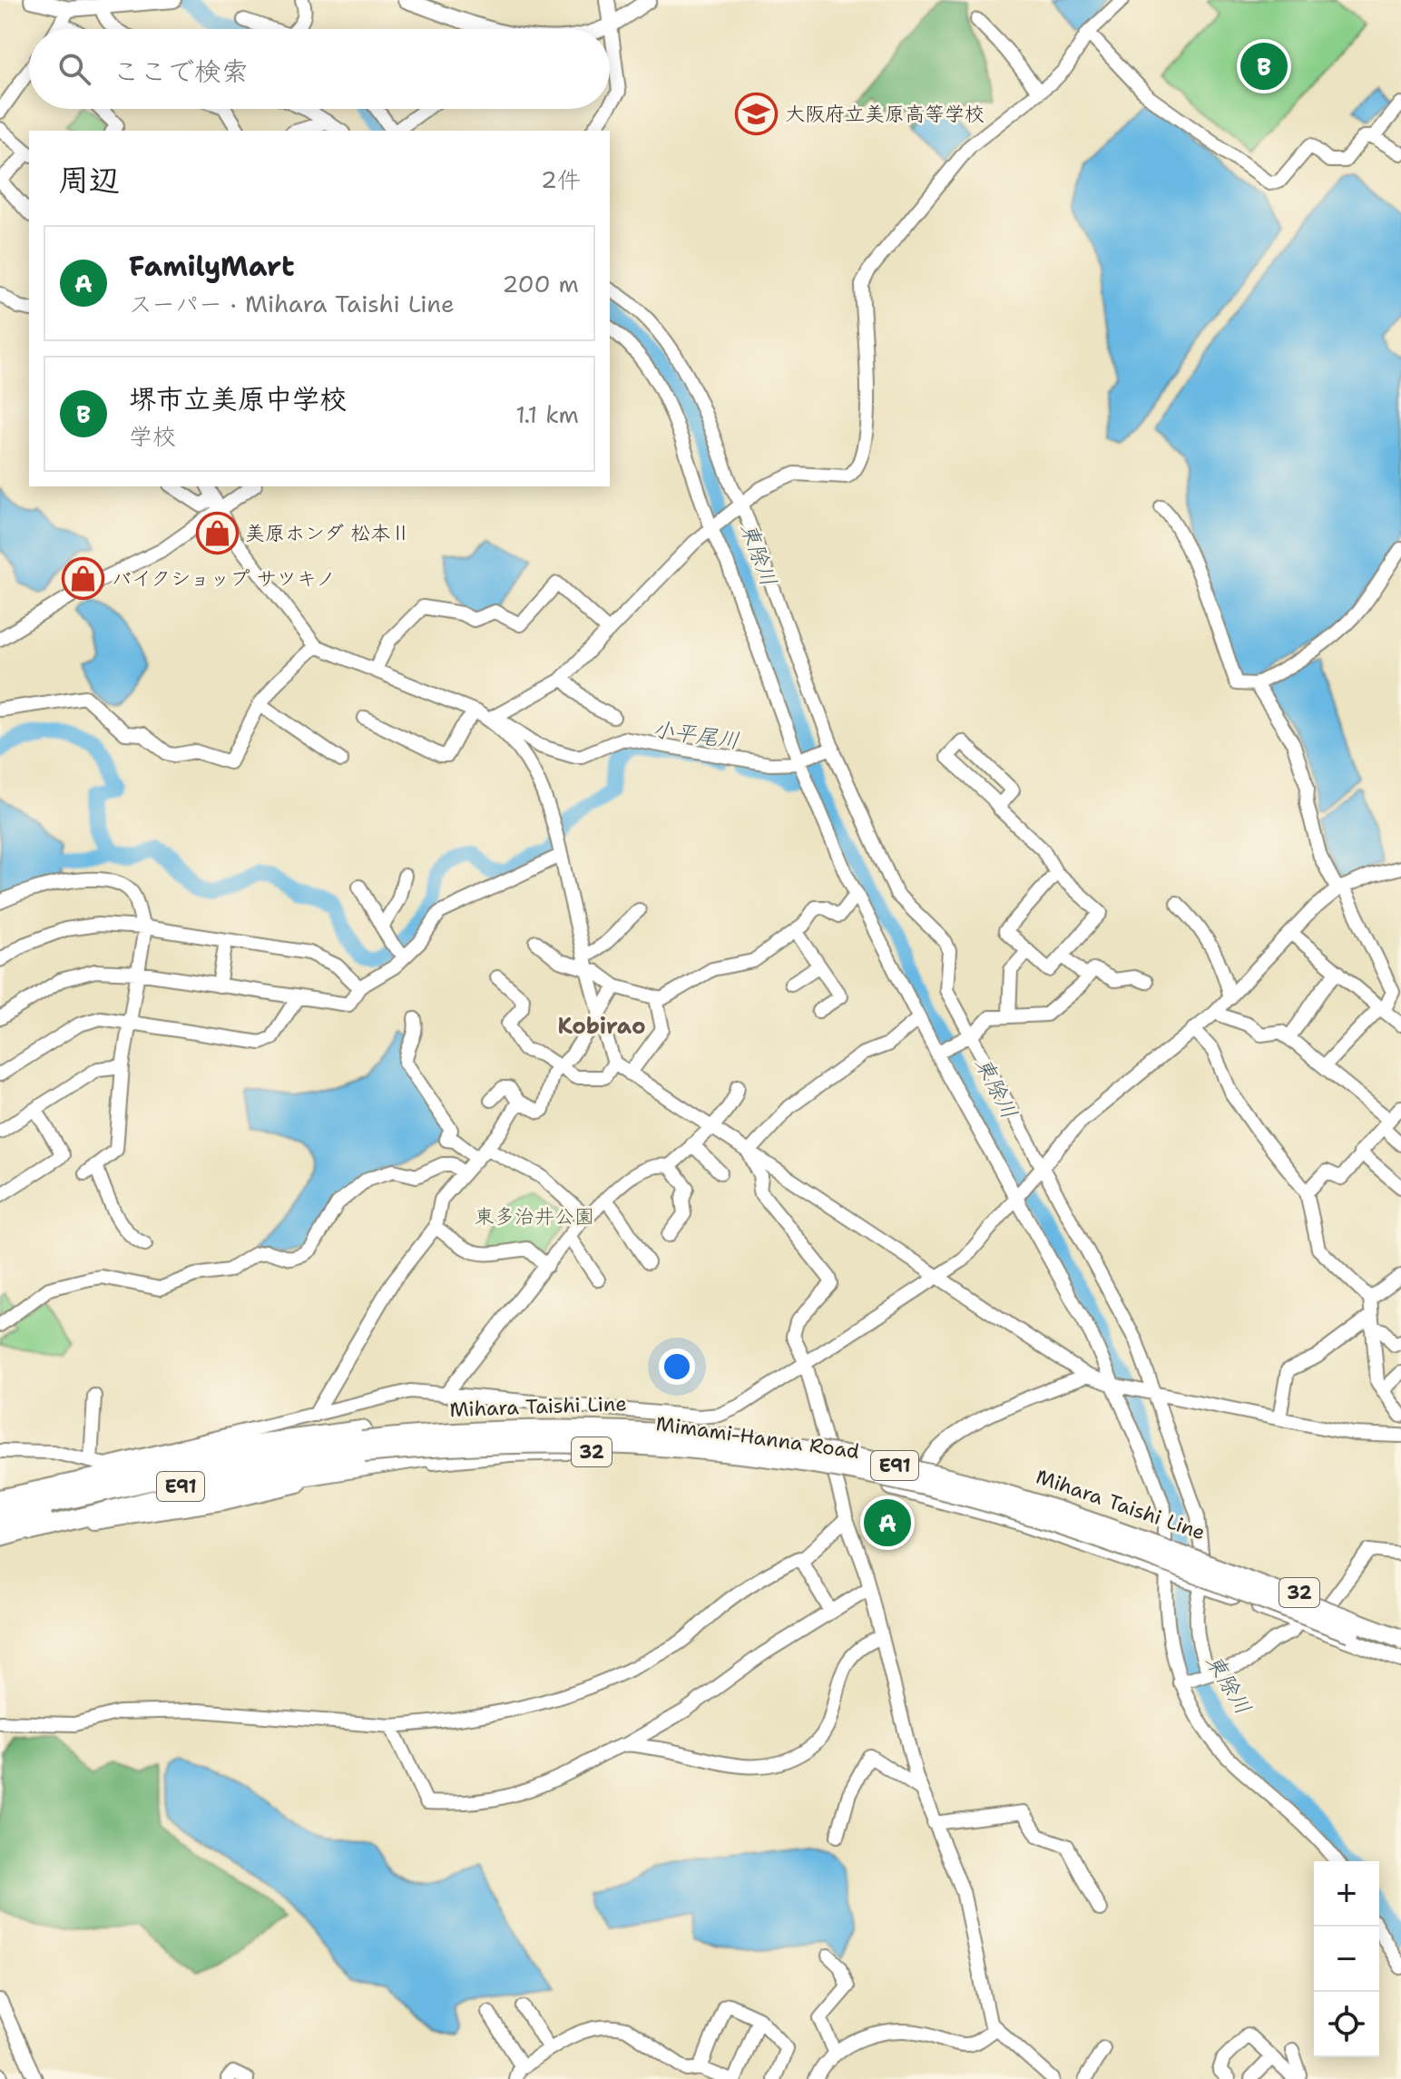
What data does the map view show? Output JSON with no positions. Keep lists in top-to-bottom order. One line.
{"streets":{"highway":["Mimami-Hanna Road","E91"],"main road":["Mihara Taishi Line","32"]},"districts":["Kobirao"],"water":["東除川","小平尾川"],"parks":["東多治井公園"],"places":{"school or university":["大阪府立美原高等学校"],"shop":["美原ホンダ 松本Ⅱ","バイクショップ サツキノ"]},"page":{"search":"ここで検索","pins":["B","A"],"heading":["周辺","2件"],"list":[{"mark":"A","name":"FamilyMart","note":"スーパー · Mihara Taishi Line","value":"200 m"},{"mark":"B","name":"堺市立美原中学校","note":"学校","value":"1.1 km"}],"map_buttons":["+","−"]}}
